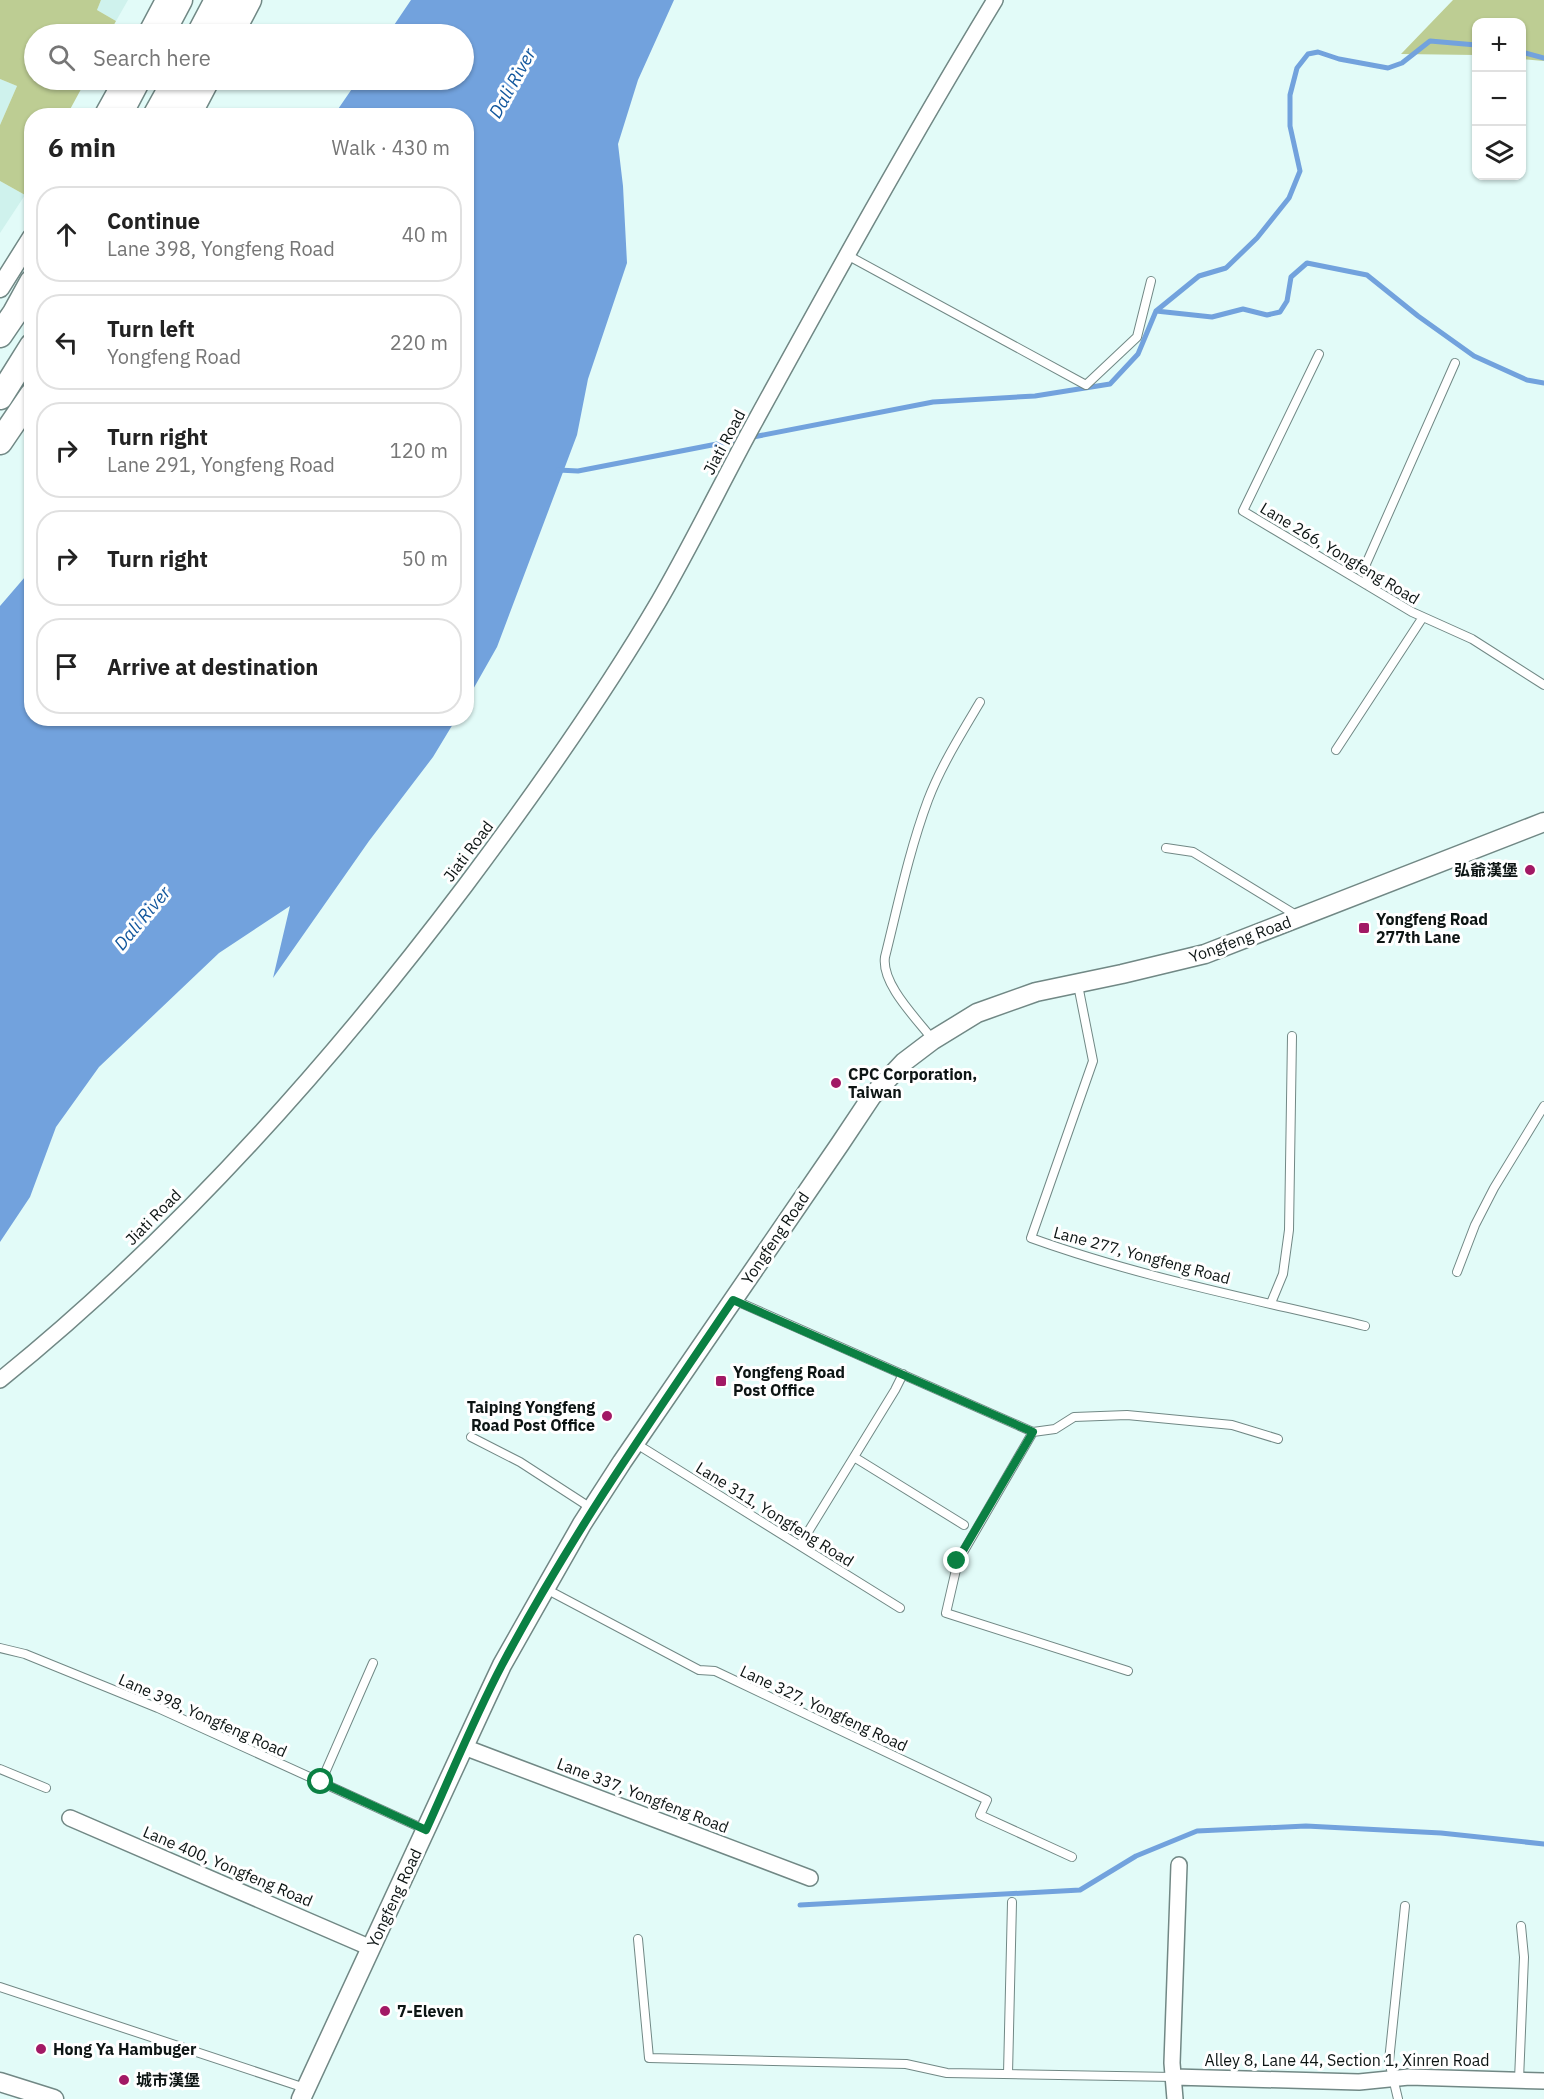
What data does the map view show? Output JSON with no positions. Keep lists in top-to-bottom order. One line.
{"streets":{"street":["Jiati Road","Yongfeng Road","Lane 337, Yongfeng Road","Lane 400, Yongfeng Road","Alley 8, Lane 44, Section 1, Xinren Road"],"lane":["Lane 266, Yongfeng Road","Lane 277, Yongfeng Road","Lane 311, Yongfeng Road","Lane 327, Yongfeng Road","Lane 398, Yongfeng Road"]},"crossings":[["Yongfeng Road","Lane 277, Yongfeng Road"],["Yongfeng Road","Lane 311, Yongfeng Road"],["Yongfeng Road","Lane 327, Yongfeng Road"],["Yongfeng Road","Lane 398, Yongfeng Road"],["Yongfeng Road","Lane 337, Yongfeng Road"],["Yongfeng Road","Lane 400, Yongfeng Road"]],"water":["Dali River"],"places":{"other":["弘爺漢堡","CPC Corporation, Taiwan","Taiping Yongfeng Road Post Office","7-Eleven","Hong Ya Hambuger","城市漢堡"],"transit":["Yongfeng Road 277th Lane","Yongfeng Road Post Office"]},"page":{"map_buttons":["+","−"],"search":"Search here","heading":["6 min","Walk · 430 m"],"list":[["Continue","Lane 398, Yongfeng Road","40 m"],["Turn left","Yongfeng Road","220 m"],["Turn right","Lane 291, Yongfeng Road","120 m"],["Turn right","50 m"],"Arrive at destination"]}}
